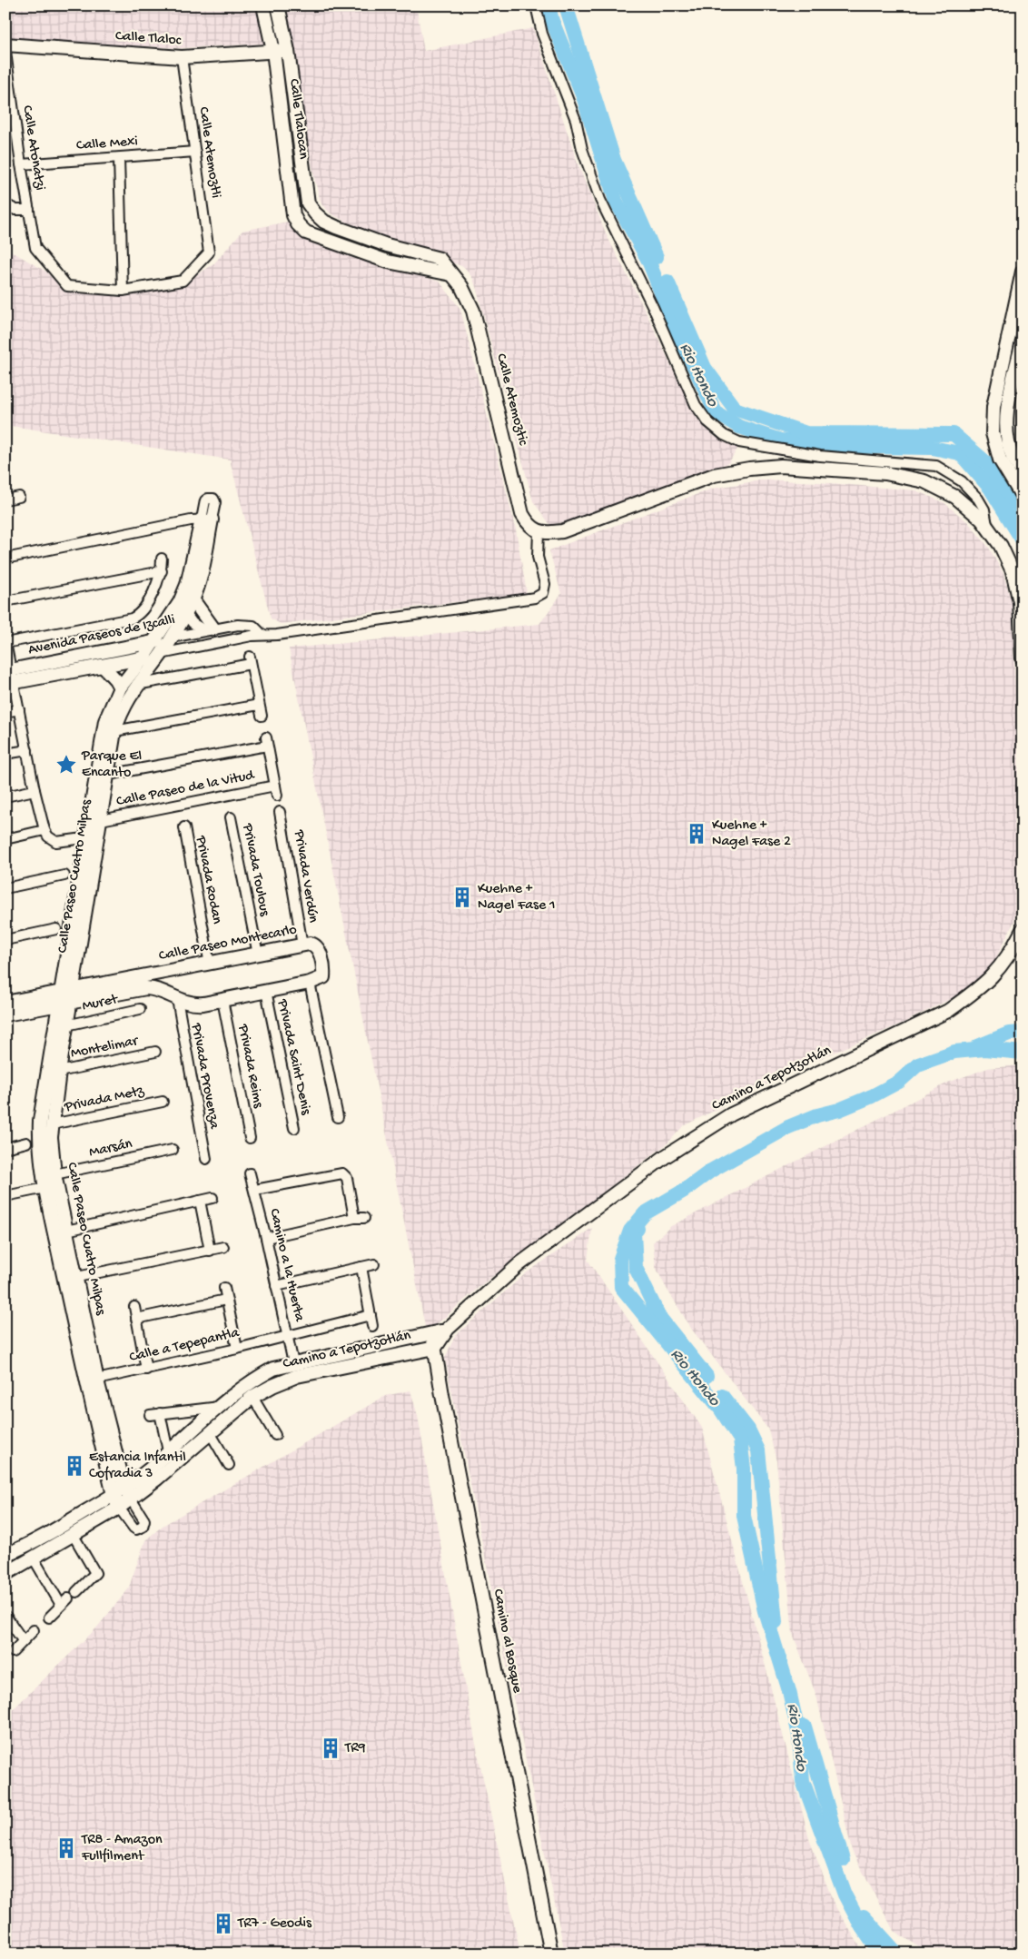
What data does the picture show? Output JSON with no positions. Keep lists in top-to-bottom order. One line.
{"streets":{"main road":["Calle Tlaloc","Calle Tlalocan","Calle Atemoztic","Avenida Paseos de Izcalli","Calle Paseo Cuatro Milpas","Calle Paseo Montecarlo","Camino a Tepotzotlán","Camino al Bosque"],"street":["Calle Mexi","Calle Atonatzi","Calle Atemoztli","Calle Paseo de la Vitud","Privada Toulous","Privada Verdún","Privada Rodan","Muret","Montelimar","Privada Saint Denis","Privada Reims","Privada Provenza","Privada Metz","Marsán","Camino a la Huerta","Calle a Tepepantla"]},"crossings":[["Calle Tlaloc","Calle Tlalocan"],["Calle Tlaloc","Calle Atemoztli"],["Calle Tlalocan","Calle Atemoztic"],["Calle Mexi","Calle Atonatzi"],["Calle Mexi","Calle Atemoztli"],["Calle Atonatzi","Calle Atemoztli"],["Avenida Paseos de Izcalli","Calle Paseo Cuatro Milpas"],["Calle Paseo de la Vitud","Calle Paseo Cuatro Milpas"],["Privada Toulous","Calle Paseo Montecarlo"],["Calle Paseo Cuatro Milpas","Calle Paseo Montecarlo"],["Calle Paseo Cuatro Milpas","Muret"],["Calle Paseo Cuatro Milpas","Montelimar"],["Calle Paseo Cuatro Milpas","Camino a Tepotzotlán"],["Calle Paseo Cuatro Milpas","Privada Metz"],["Calle Paseo Cuatro Milpas","Marsán"],["Calle Paseo Cuatro Milpas","Calle a Tepepantla"],["Privada Verdún","Calle Paseo Montecarlo"],["Privada Rodan","Calle Paseo Montecarlo"],["Calle Paseo Montecarlo","Privada Saint Denis"],["Calle Paseo Montecarlo","Privada Reims"],["Calle Paseo Montecarlo","Privada Provenza"],["Camino a Tepotzotlán","Camino a la Huerta"],["Camino a Tepotzotlán","Camino al Bosque"],["Camino a la Huerta","Calle a Tepepantla"]],"water":["Rio Hondo"],"places":{"place":["Parque El Encanto"],"building":["Kuehne + Nagel Fase 2","Kuehne + Nagel Fase 1","Estancia Infantil Cofradia 3","TR9","TR8 - Amazon Fullfilment","TR7 - Geodis"]}}
